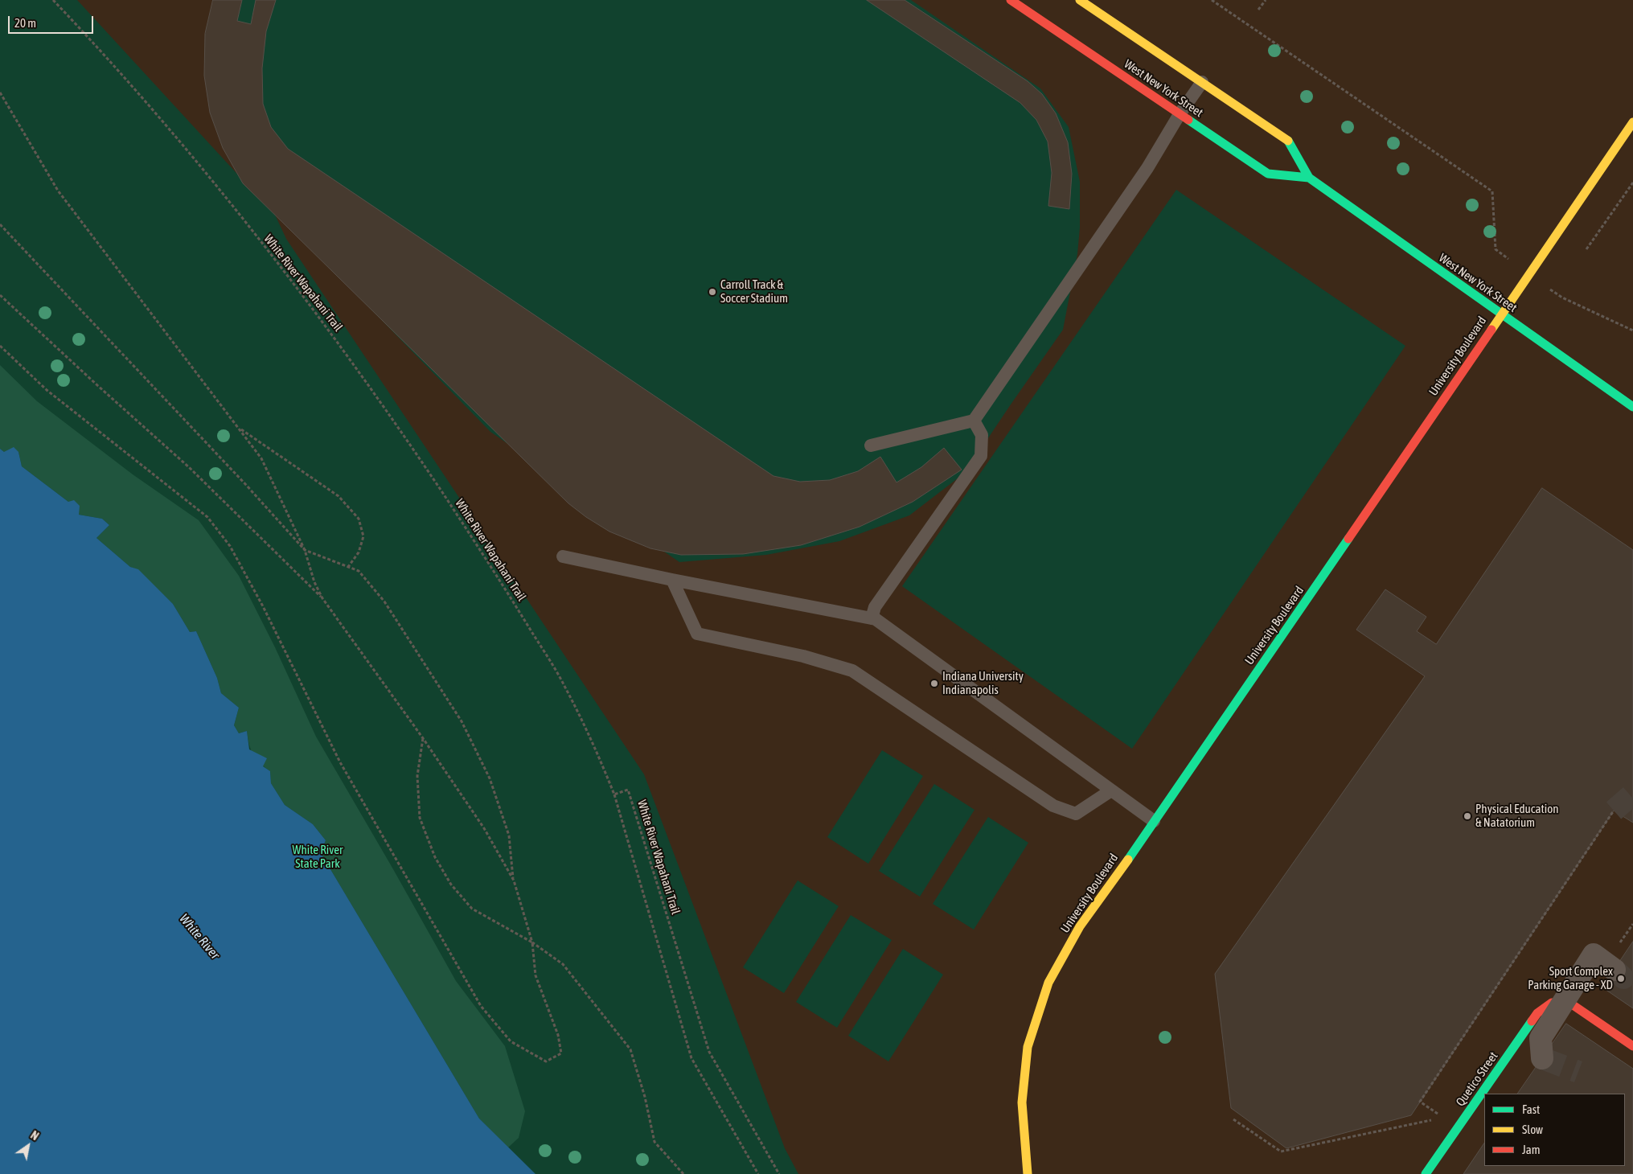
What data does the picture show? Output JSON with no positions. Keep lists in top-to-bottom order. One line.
{"streets":{"street":["West New York Street","University Boulevard","Quetico Street"],"path":["White River Wapahani Trail"]},"crossings":[["West New York Street","University Boulevard"]],"water":["White River"],"parks":["White River State Park"],"places":["Carroll Track & Soccer Stadium","Indiana University Indianapolis","Physical Education & Natatorium","Sport Complex Parking Garage - XD"],"legend":["Fast","Slow","Jam"],"scale_bar":"20 m","north":"top right"}
